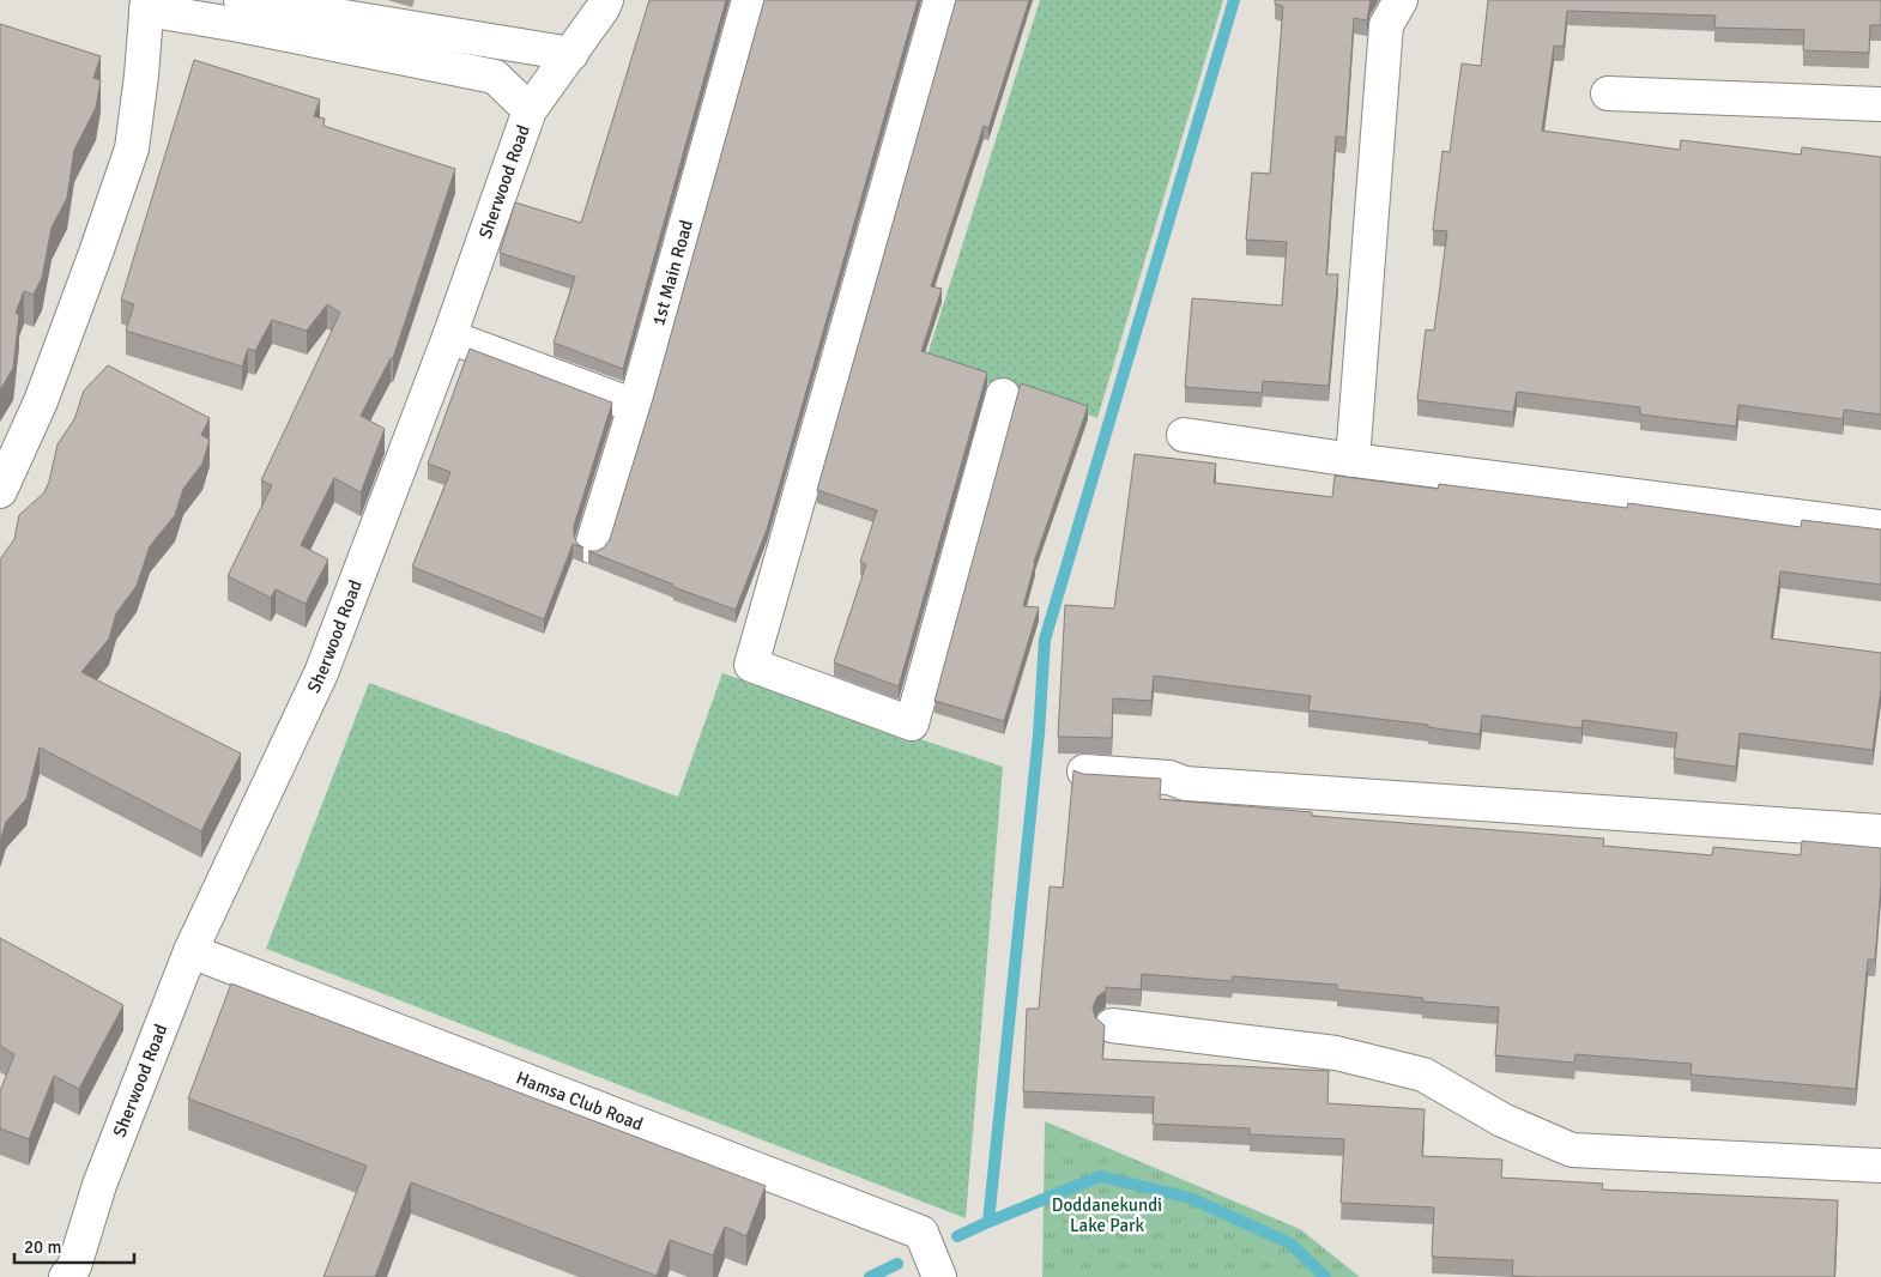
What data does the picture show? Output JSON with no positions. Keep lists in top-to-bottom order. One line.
{"streets":{"street":["Sherwood Road","1st Main Road","Hamsa Club Road"]},"crossings":[["Sherwood Road","Hamsa Club Road"]],"parks":["Doddanekundi Lake Park"],"scale_bar":"20 m"}
